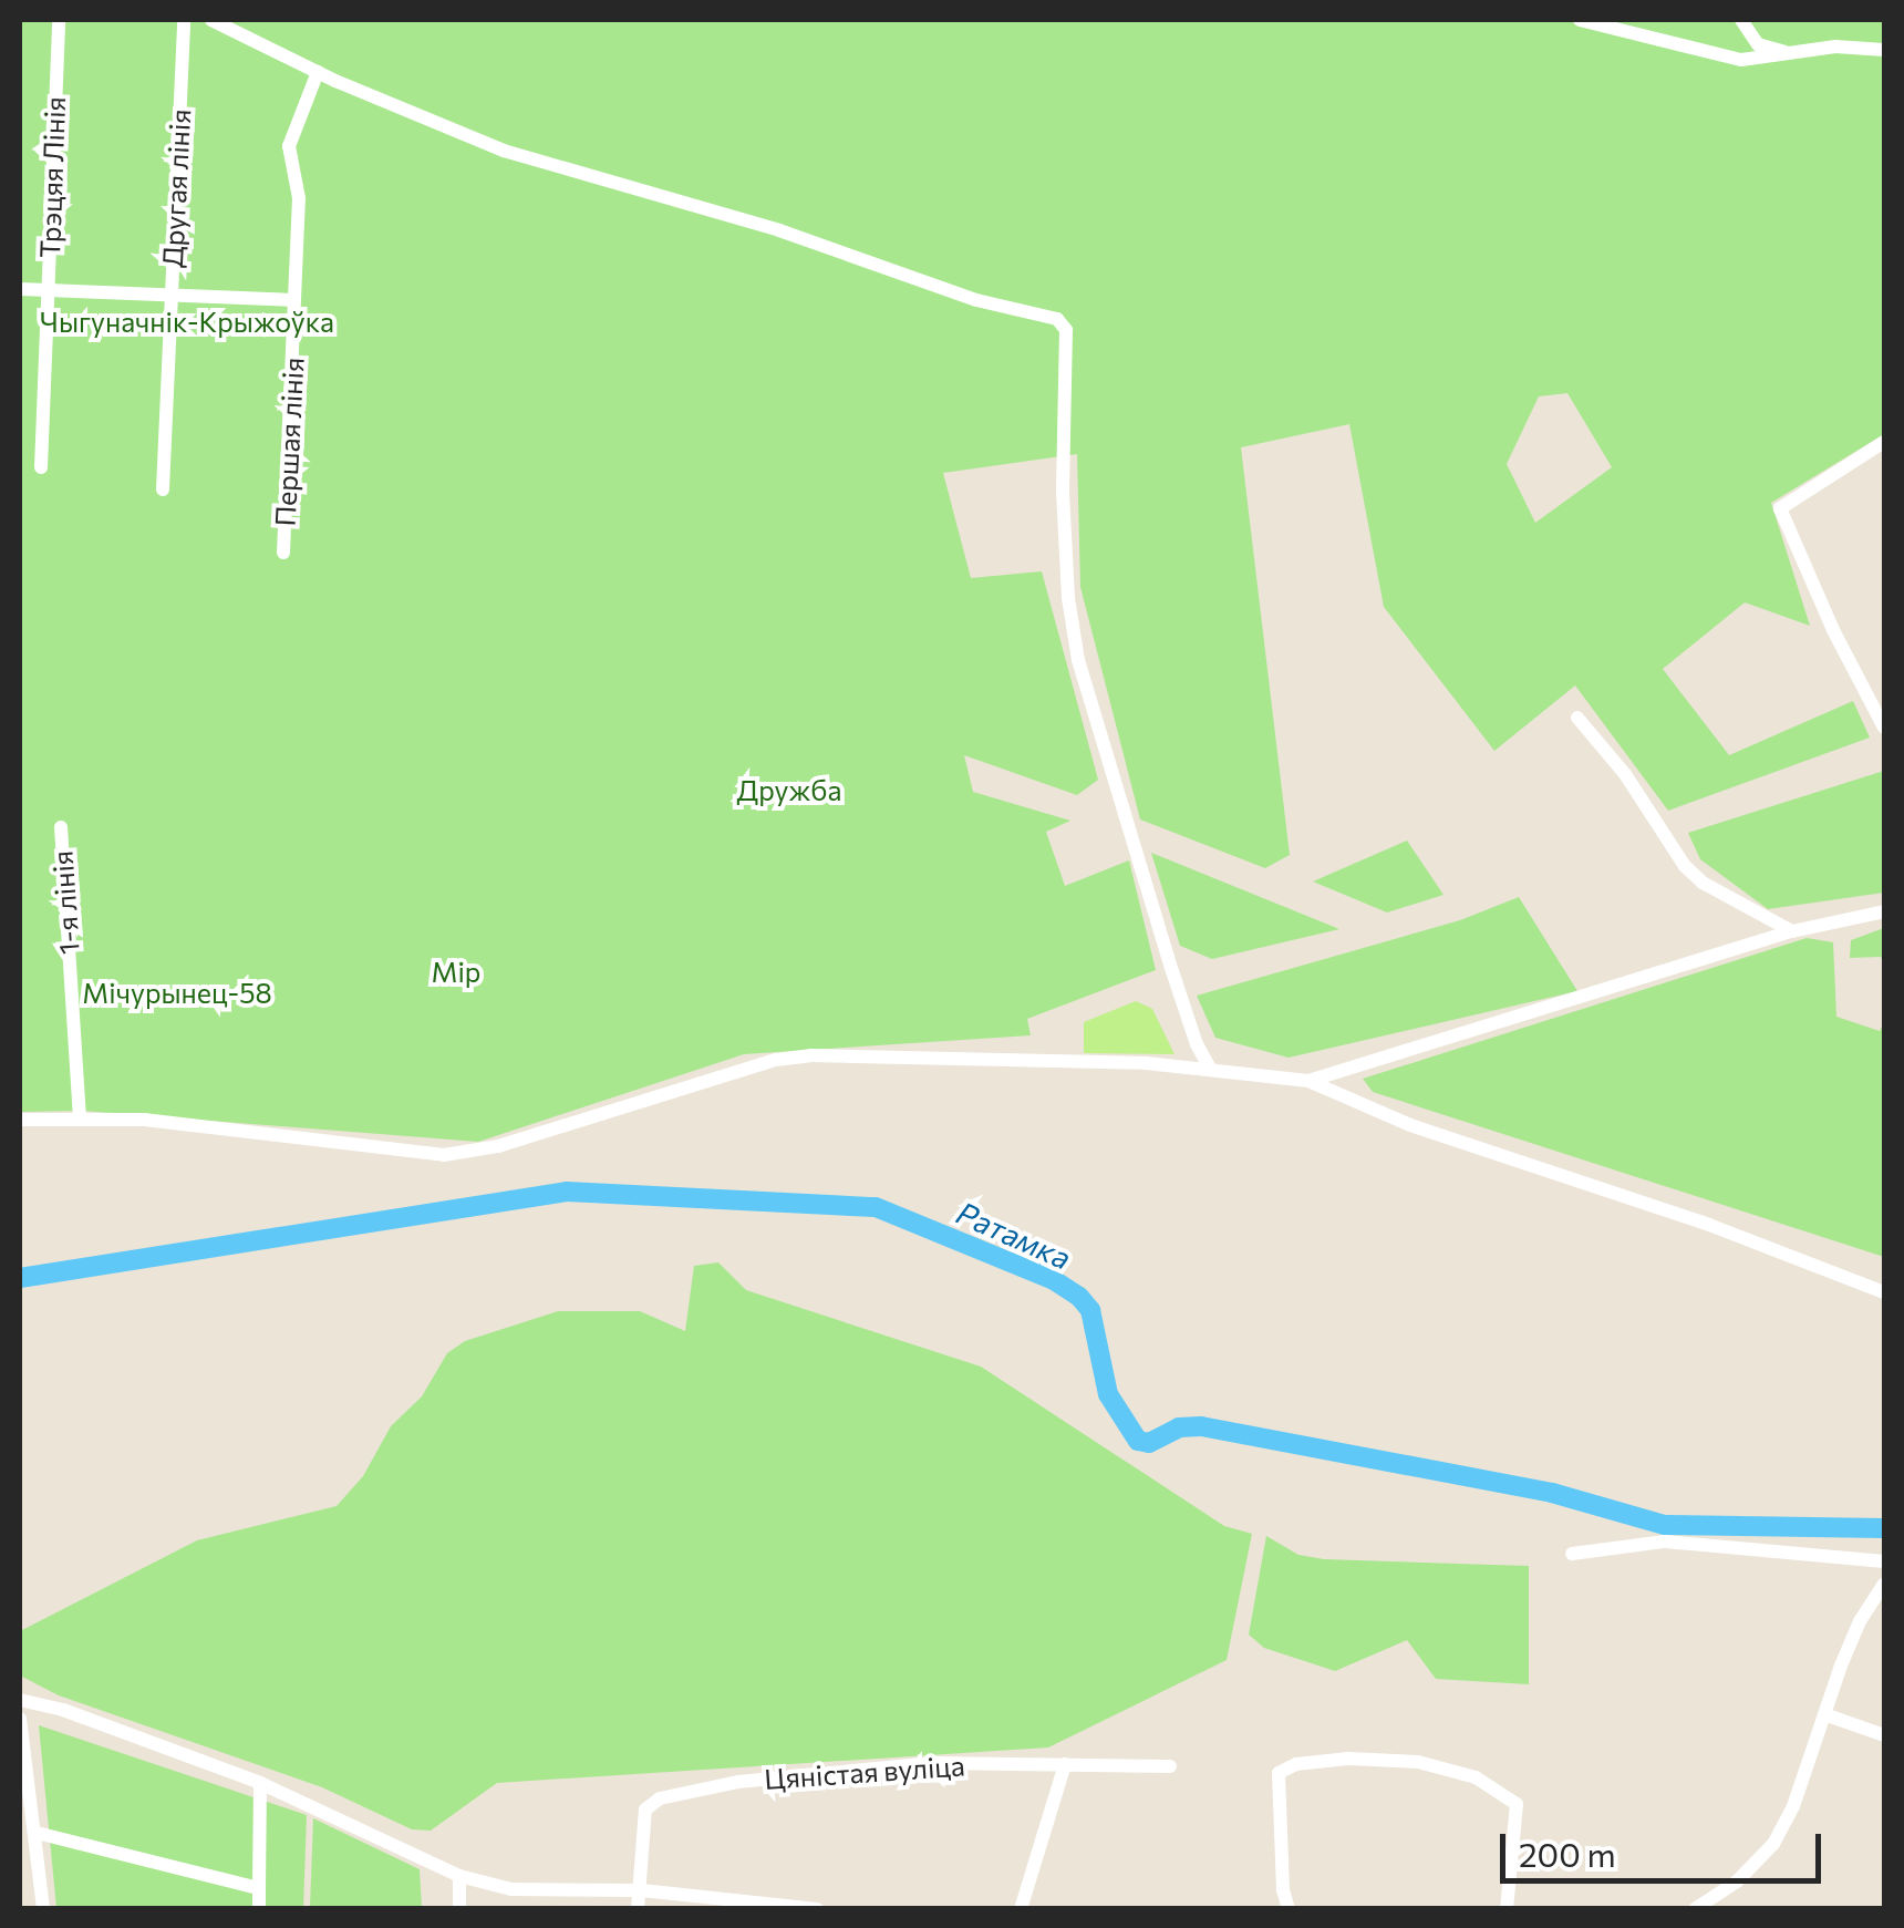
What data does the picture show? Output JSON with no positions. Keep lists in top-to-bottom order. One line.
{"streets":{"street":["Трэцяя Лінія","Другая лінія","Першая лінія","1-я лінія","Цяністая вуліца"]},"water":["Ратамка"],"parks":["Чыгуначнік-Крыжоўка","Дружба","Мір","Мічурынец-58"],"scale_bar":"200 m"}
